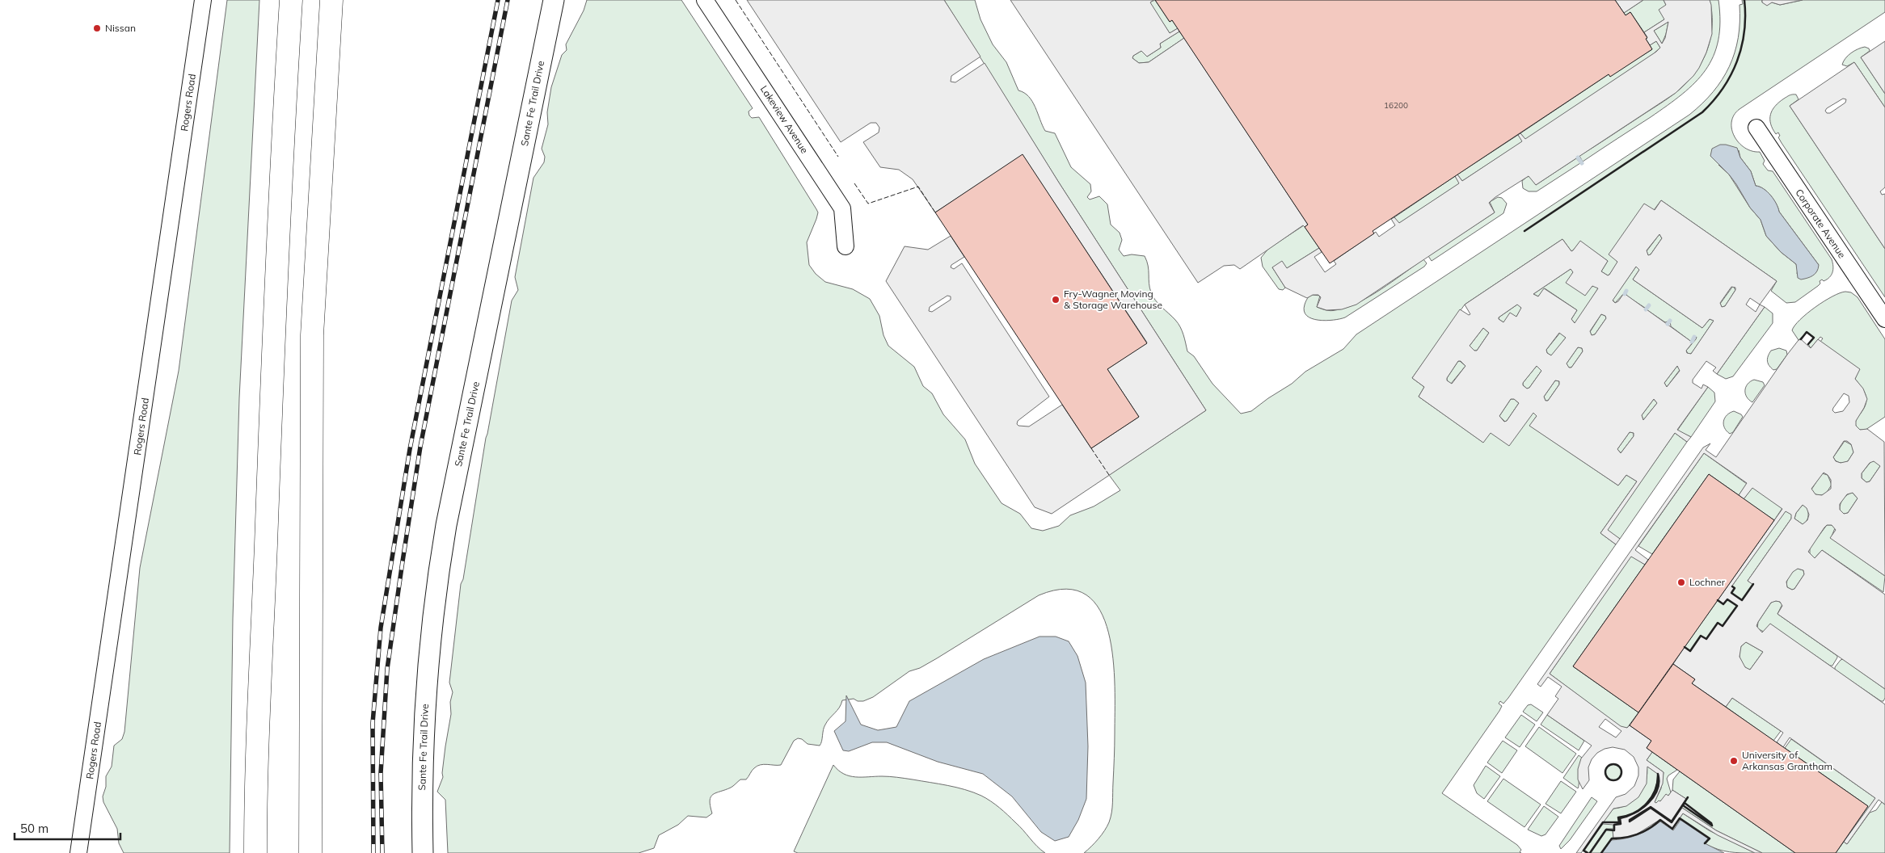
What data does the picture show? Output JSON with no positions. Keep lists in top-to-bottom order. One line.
{"streets":{"main road":["Sante Fe Trail Drive"],"street":["Rogers Road","Lakeview Avenue","Corporate Avenue"]},"places":["Nissan","Fry-Wagner Moving & Storage Warehouse","Lochner","University of Arkansas Grantham"],"house_numbers":["16200"],"scale_bar":"50 m"}
